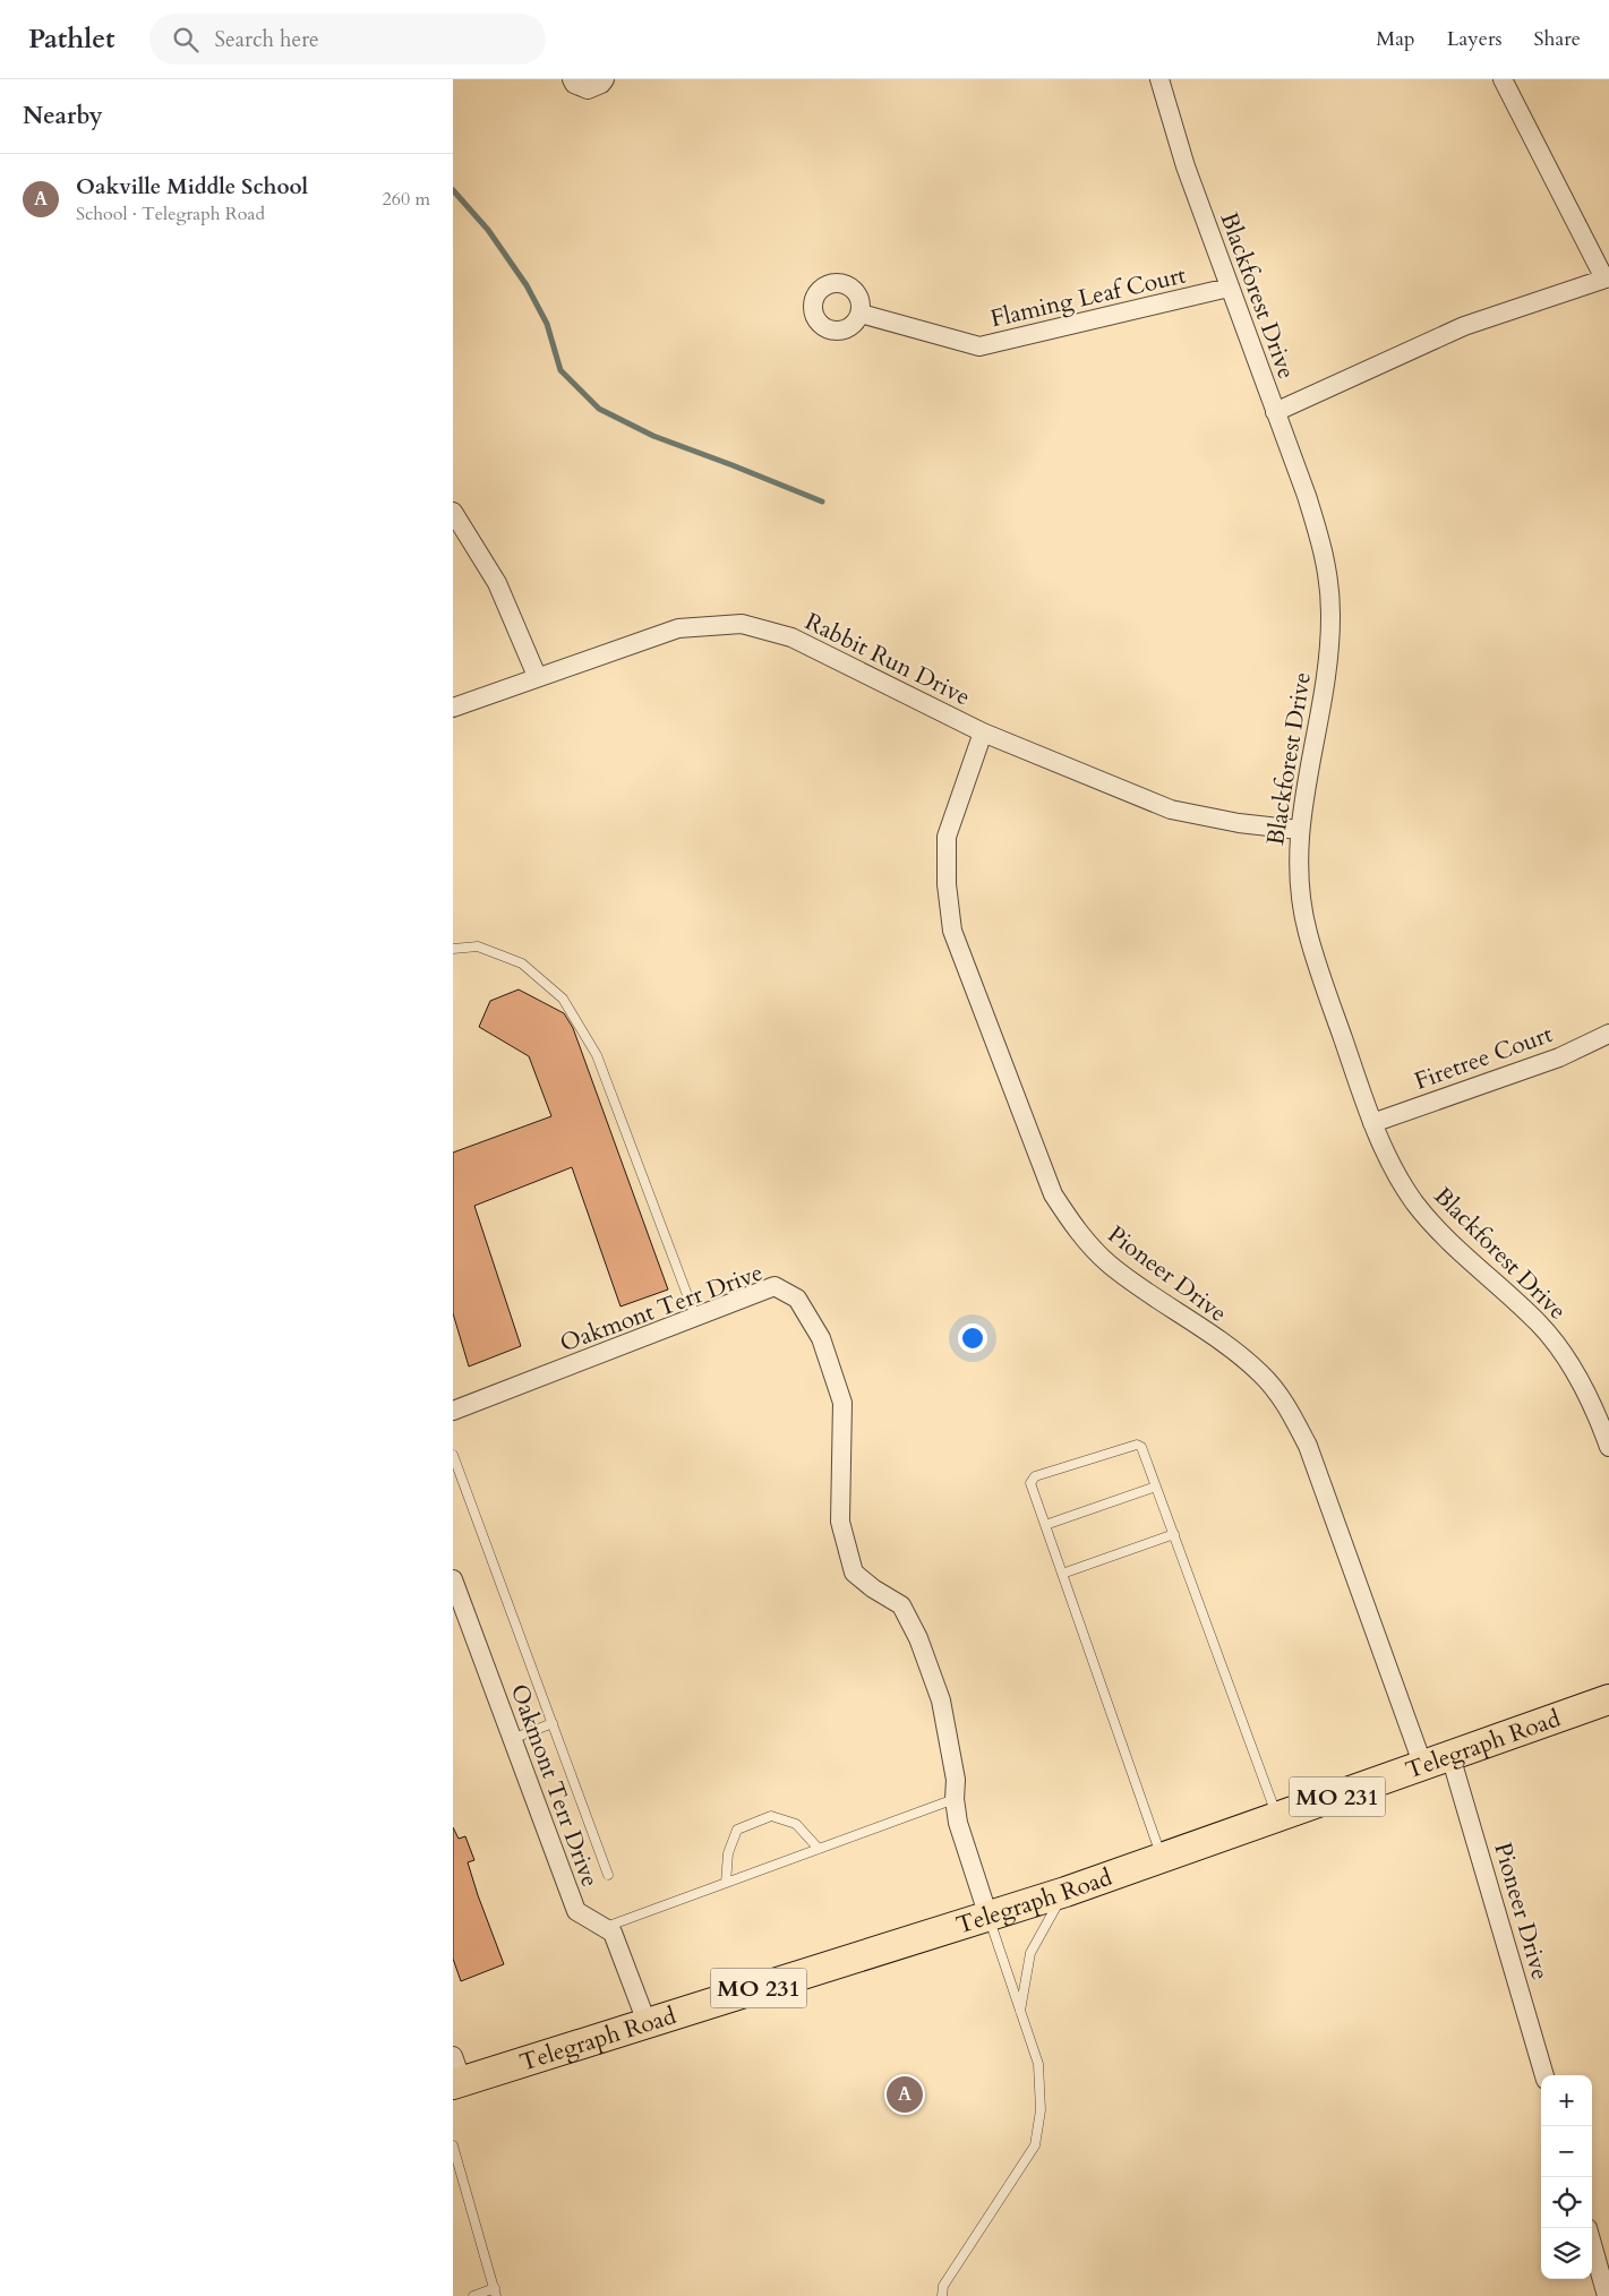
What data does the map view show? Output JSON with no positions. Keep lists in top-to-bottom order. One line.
{"streets":{"main road":["Telegraph Road","MO 231"],"street":["Blackforest Drive","Flaming Leaf Court","Rabbit Run Drive","Firetree Court","Pioneer Drive","Oakmont Terr Drive"]},"crossings":[["Blackforest Drive","Flaming Leaf Court"],["Blackforest Drive","Rabbit Run Drive"],["Blackforest Drive","Firetree Court"],["Rabbit Run Drive","Pioneer Drive"],["Pioneer Drive","Telegraph Road"],["Oakmont Terr Drive","Telegraph Road"]],"page":{"header":"Pathlet","search":"Search here","nav":["Map","Layers","Share"],"heading":"Nearby","list":[{"mark":"A","name":"Oakville Middle School","note":"School · Telegraph Road","value":"260 m"}],"pins":"A","map_buttons":["+","−"]}}
